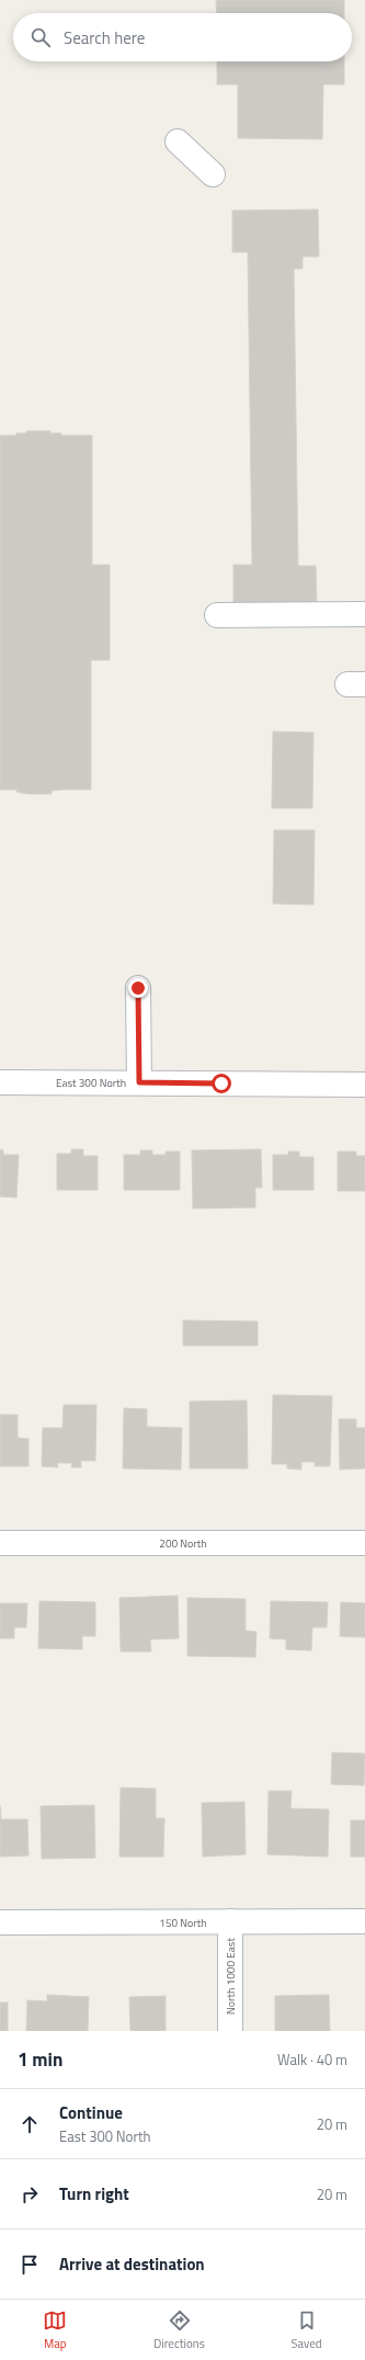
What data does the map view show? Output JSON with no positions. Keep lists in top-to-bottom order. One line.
{"streets":{"street":["East 300 North","200 North","150 North","North 1000 East"]},"crossings":[["150 North","North 1000 East"]],"page":{"search":"Search here","heading":["1 min","Walk · 40 m"],"list":[["Continue","East 300 North","20 m"],["Turn right","20 m"],"Arrive at destination"],"nav":["Map","Directions","Saved"]}}
